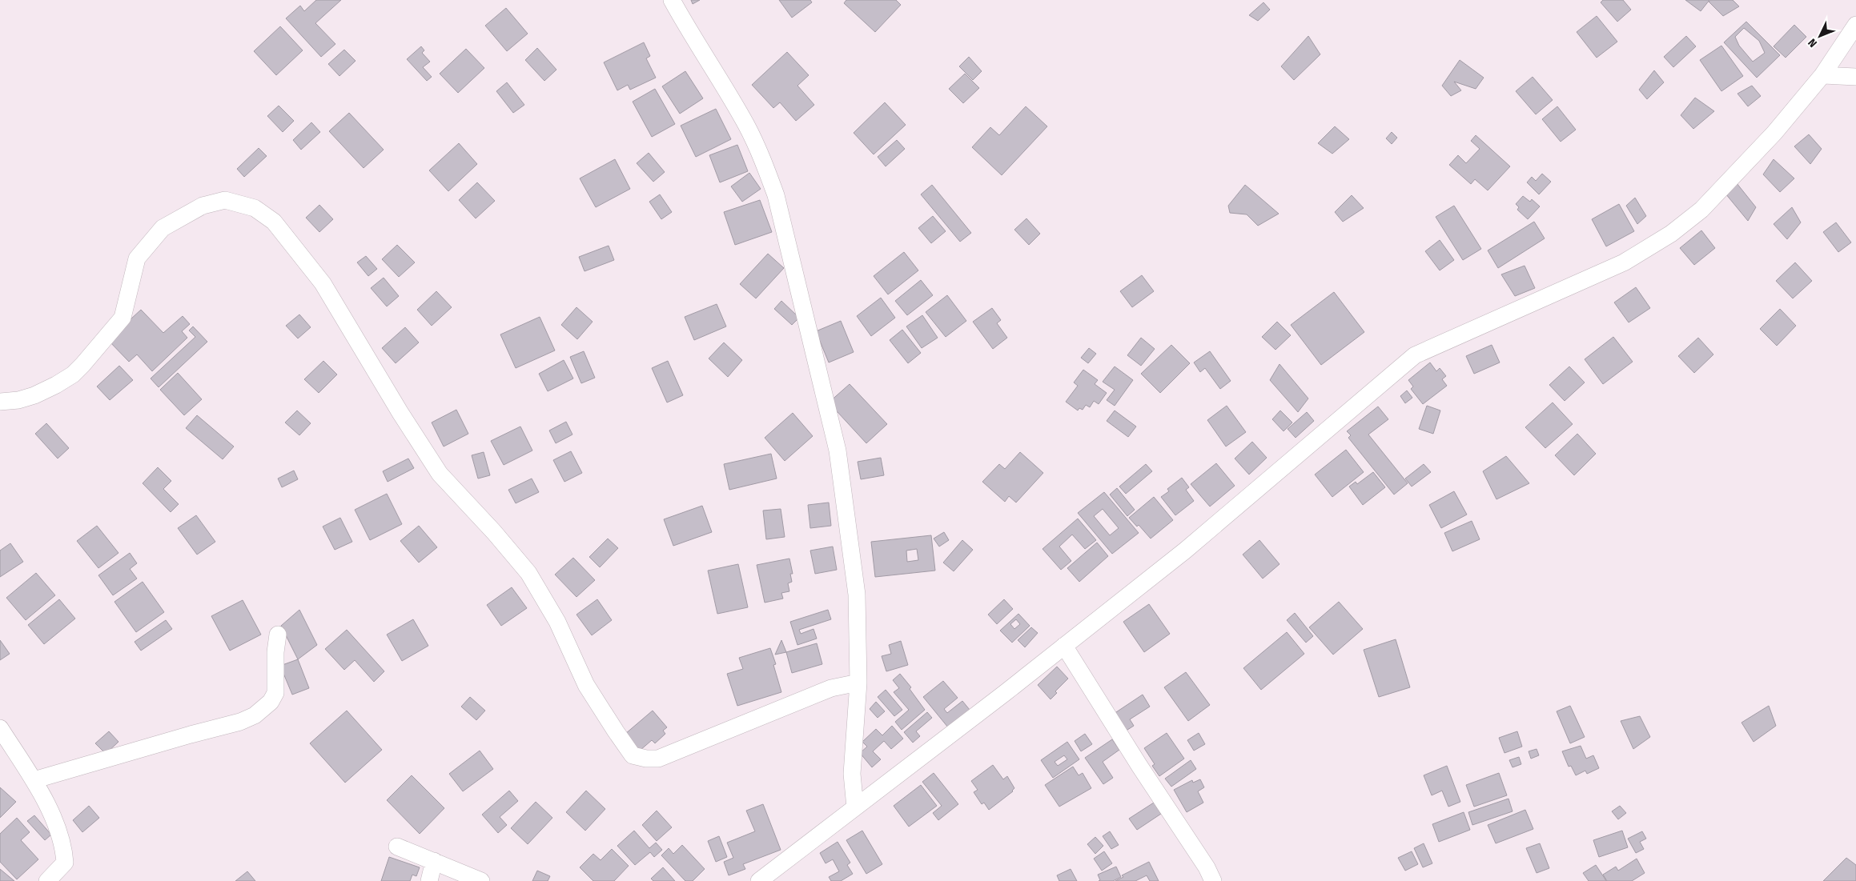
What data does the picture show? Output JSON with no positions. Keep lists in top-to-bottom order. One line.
{"north":"bottom left"}
